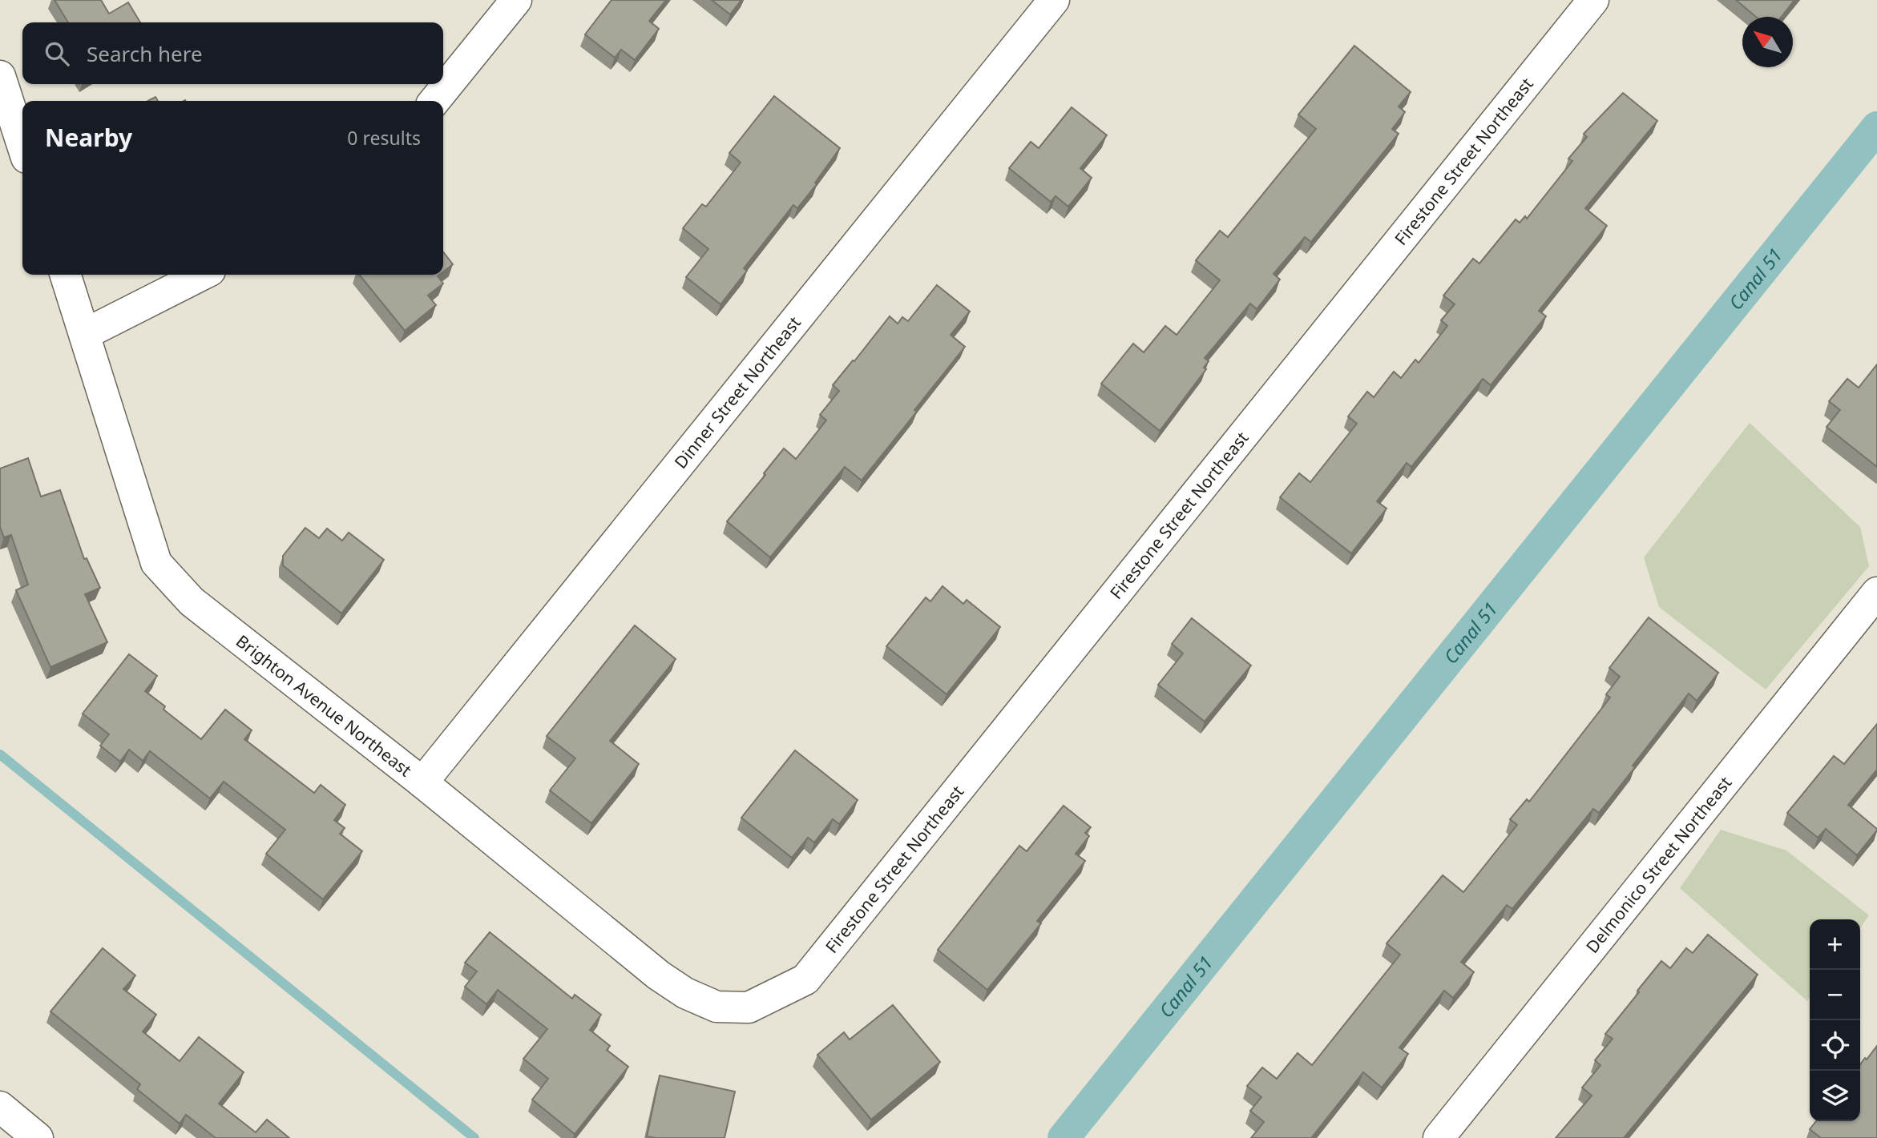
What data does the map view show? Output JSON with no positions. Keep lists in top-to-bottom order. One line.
{"streets":{"street":["Firestone Street Northeast","Dinner Street Northeast","Brighton Avenue Northeast","Delmonico Street Northeast"]},"crossings":[["Firestone Street Northeast","Brighton Avenue Northeast"],["Dinner Street Northeast","Brighton Avenue Northeast"]],"water":["Canal 51"],"north":"top left","page":{"search":"Search here","heading":["Nearby","0 results"],"map_buttons":["+","−"]}}
